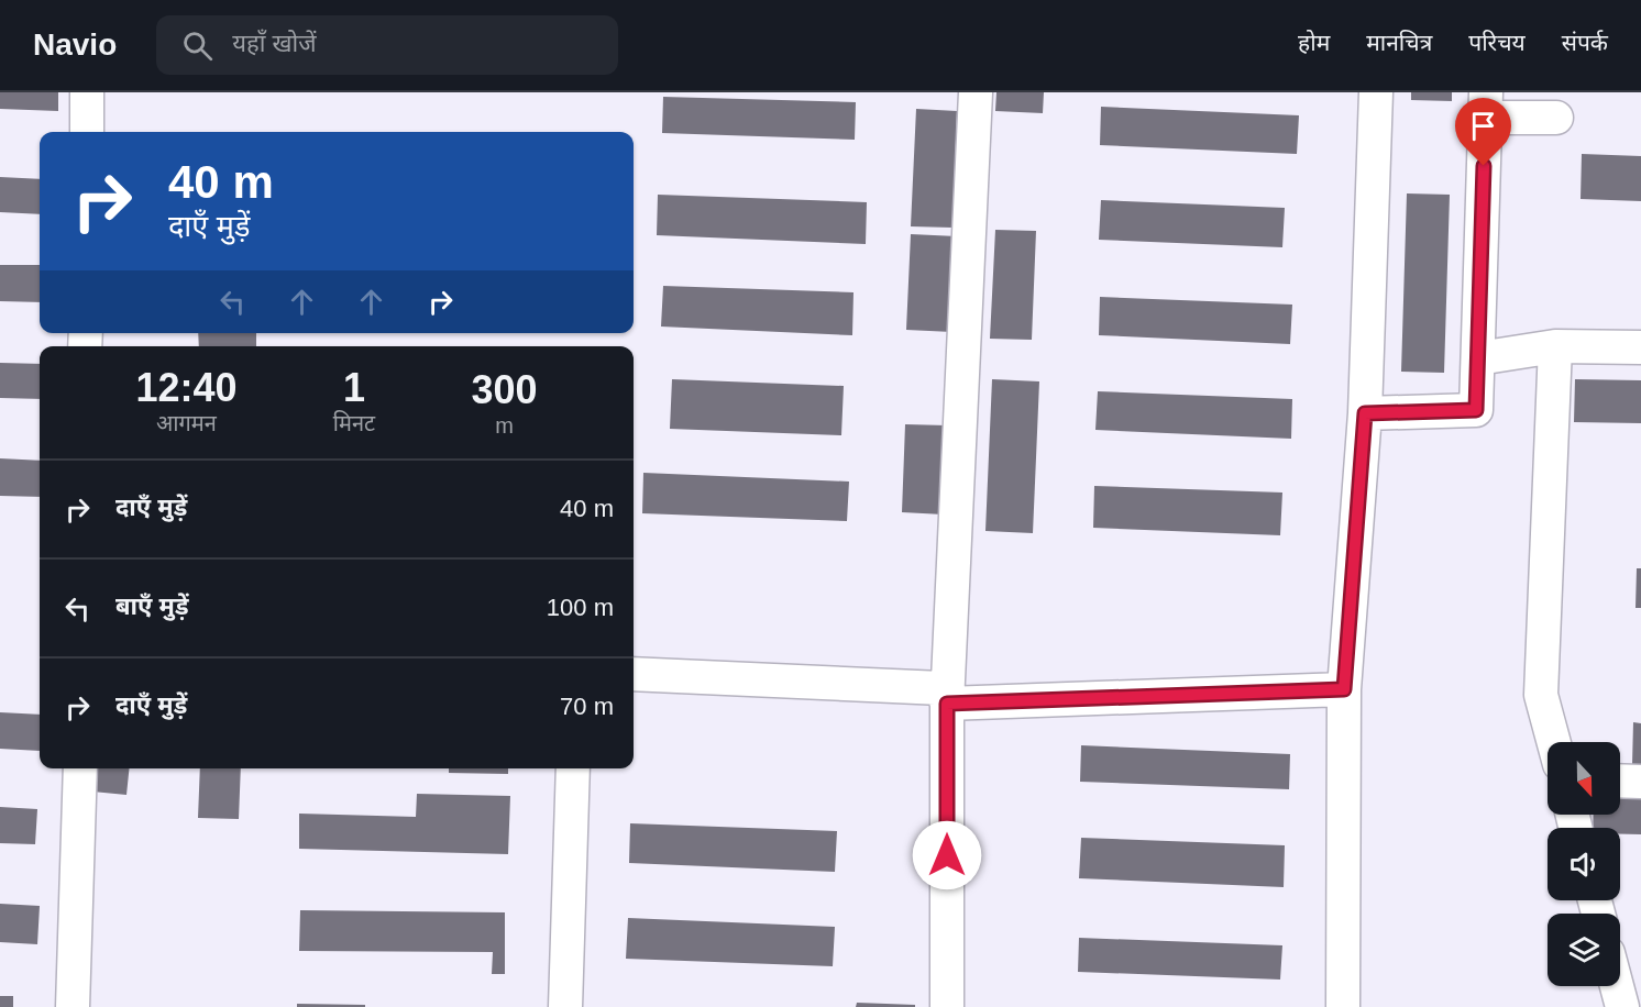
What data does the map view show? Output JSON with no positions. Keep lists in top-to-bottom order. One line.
{"north":"bottom","page":{"header":"Navio","search":"यहाँ खोजें","nav":["होम","मानचित्र","परिचय","संपर्क"],"turn":["40 m","दाएँ मुड़ें"],"eta":["12:40","आगमन","1","मिनट","300","m"],"list":[{"name":"दाएँ मुड़ें","value":"40 m"},{"name":"बाएँ मुड़ें","value":"100 m"},{"name":"दाएँ मुड़ें","value":"70 m"}]}}
